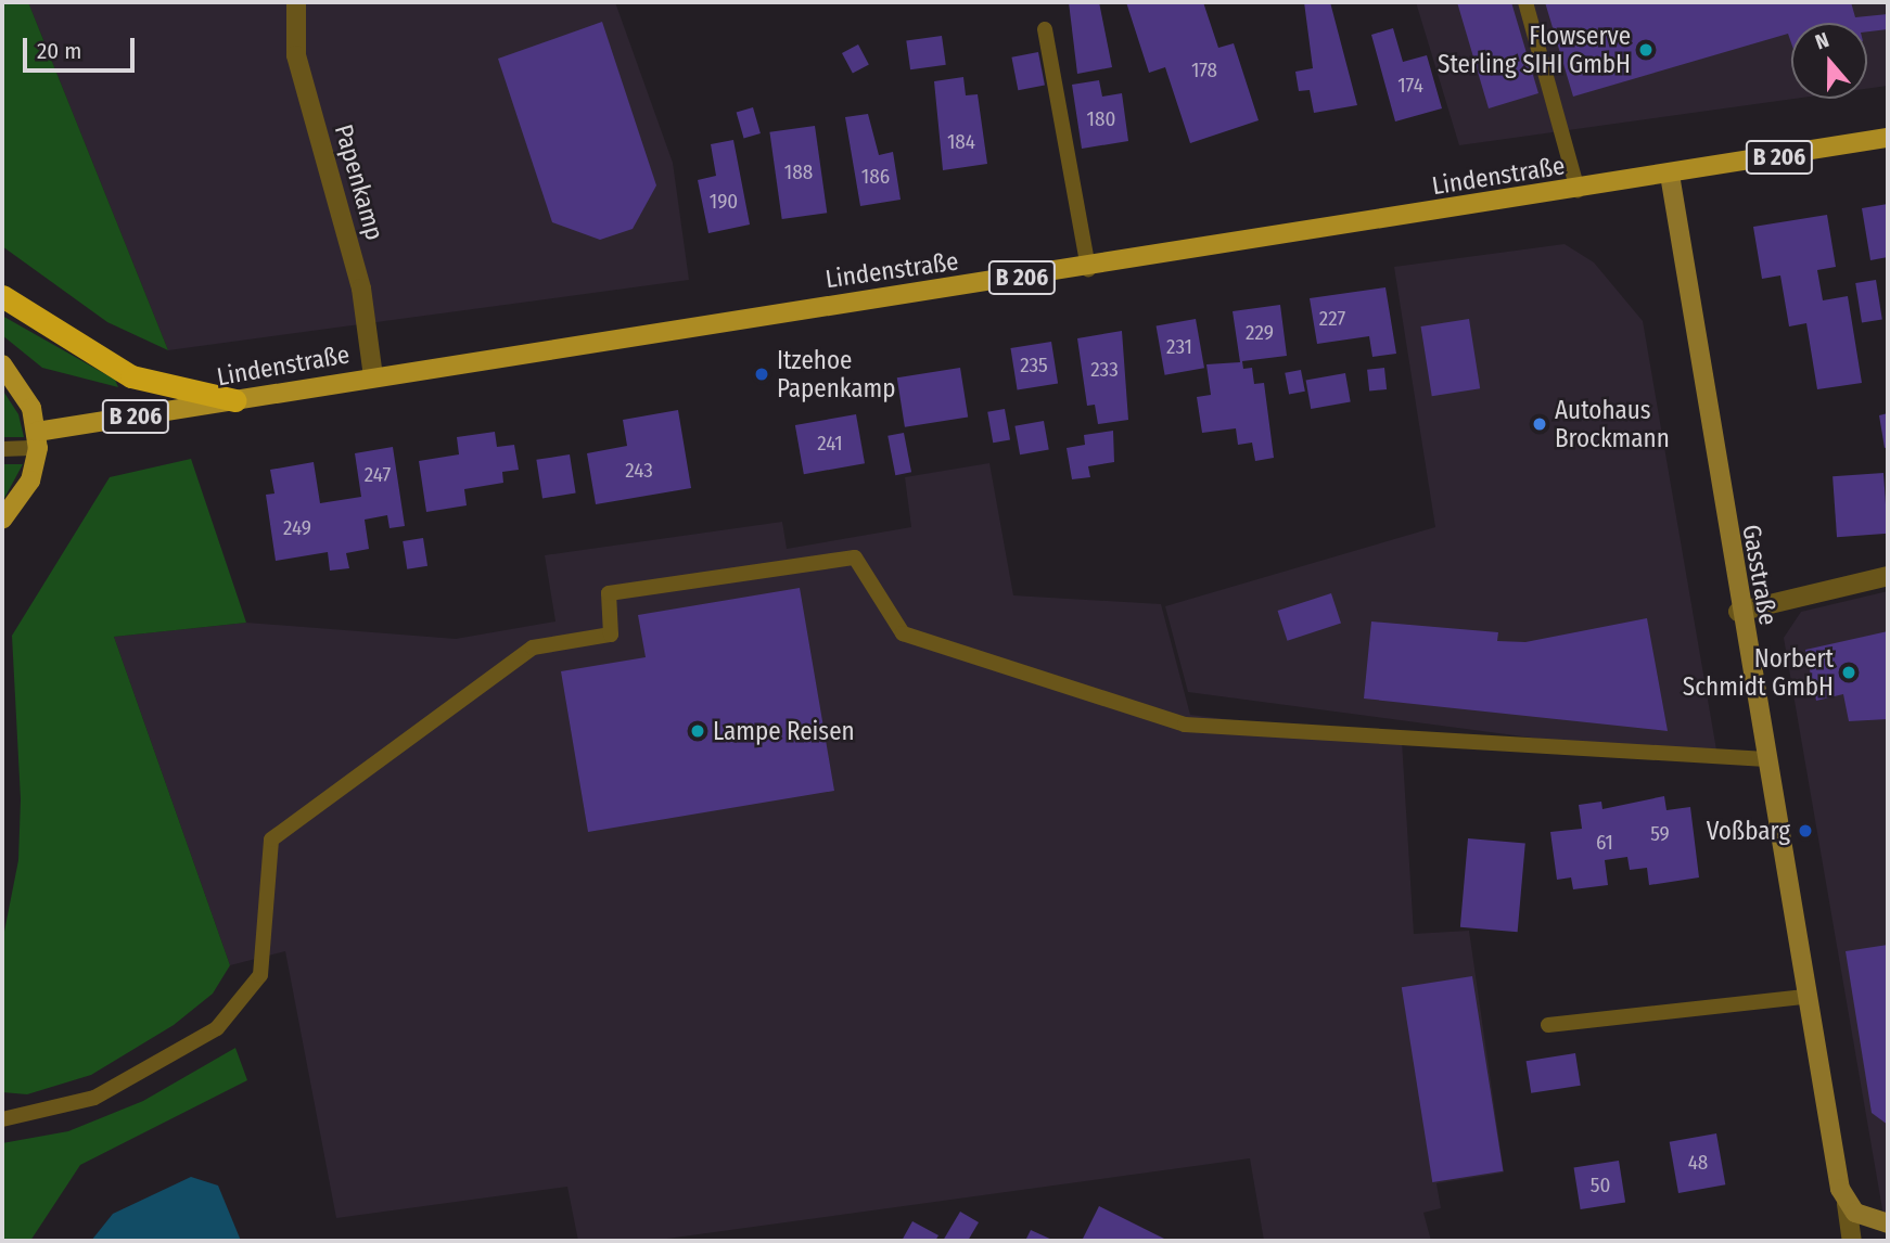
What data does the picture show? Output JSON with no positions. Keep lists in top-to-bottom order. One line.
{"streets":{"main road":["B 206","Lindenstraße"],"street":["Papenkamp","Gasstraße"]},"crossings":[["Lindenstraße","Papenkamp"],["Lindenstraße","Gasstraße"]],"places":["Flowserve Sterling SIHI GmbH","Itzehoe Papenkamp","Autohaus Brockmann","Norbert Schmidt GmbH","Lampe Reisen","Voßbarg"],"house_numbers":["178","174","180","184","188","186","190","227","229","231","235","233","241","243","247","249","59","61","48","50"],"scale_bar":"20 m","north":"top"}
